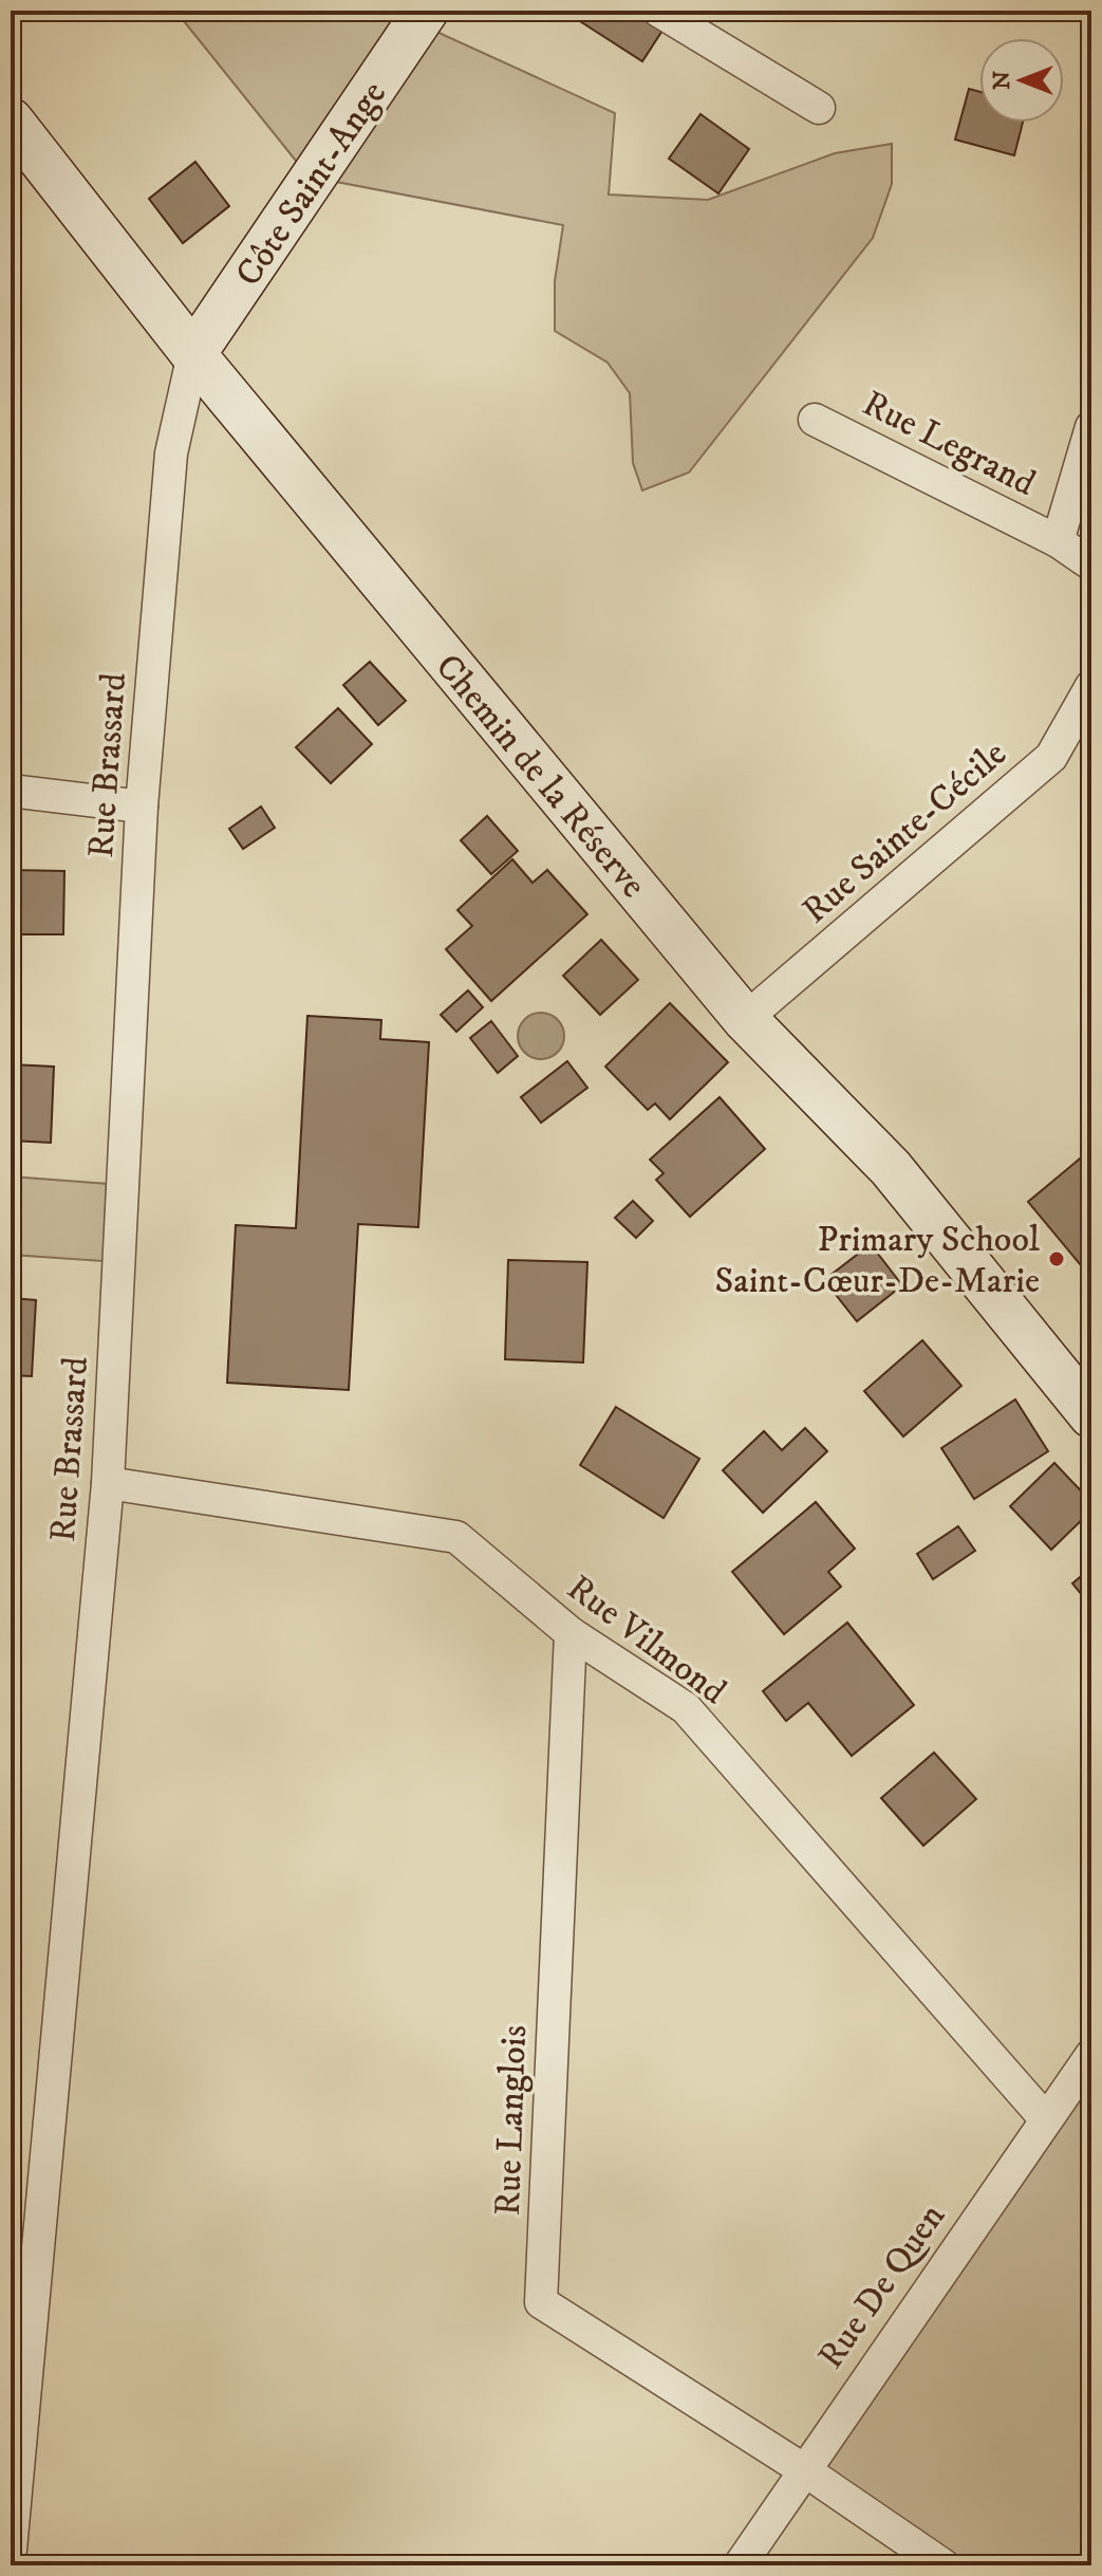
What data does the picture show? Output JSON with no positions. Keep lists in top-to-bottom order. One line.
{"streets":{"street":["Côte Saint-Ange","Rue Legrand","Rue Brassard","Chemin de la Réserve","Rue Sainte-Cécile","Rue Vilmond","Rue Langlois","Rue De Quen"]},"crossings":[["Côte Saint-Ange","Rue Brassard"],["Côte Saint-Ange","Chemin de la Réserve"],["Rue Brassard","Chemin de la Réserve"],["Rue Brassard","Rue Vilmond"],["Chemin de la Réserve","Rue Sainte-Cécile"],["Rue Vilmond","Rue Langlois"],["Rue Vilmond","Rue De Quen"],["Rue Langlois","Rue De Quen"]],"places":["Primary School Saint-Cœur-De-Marie"],"north":"left"}
